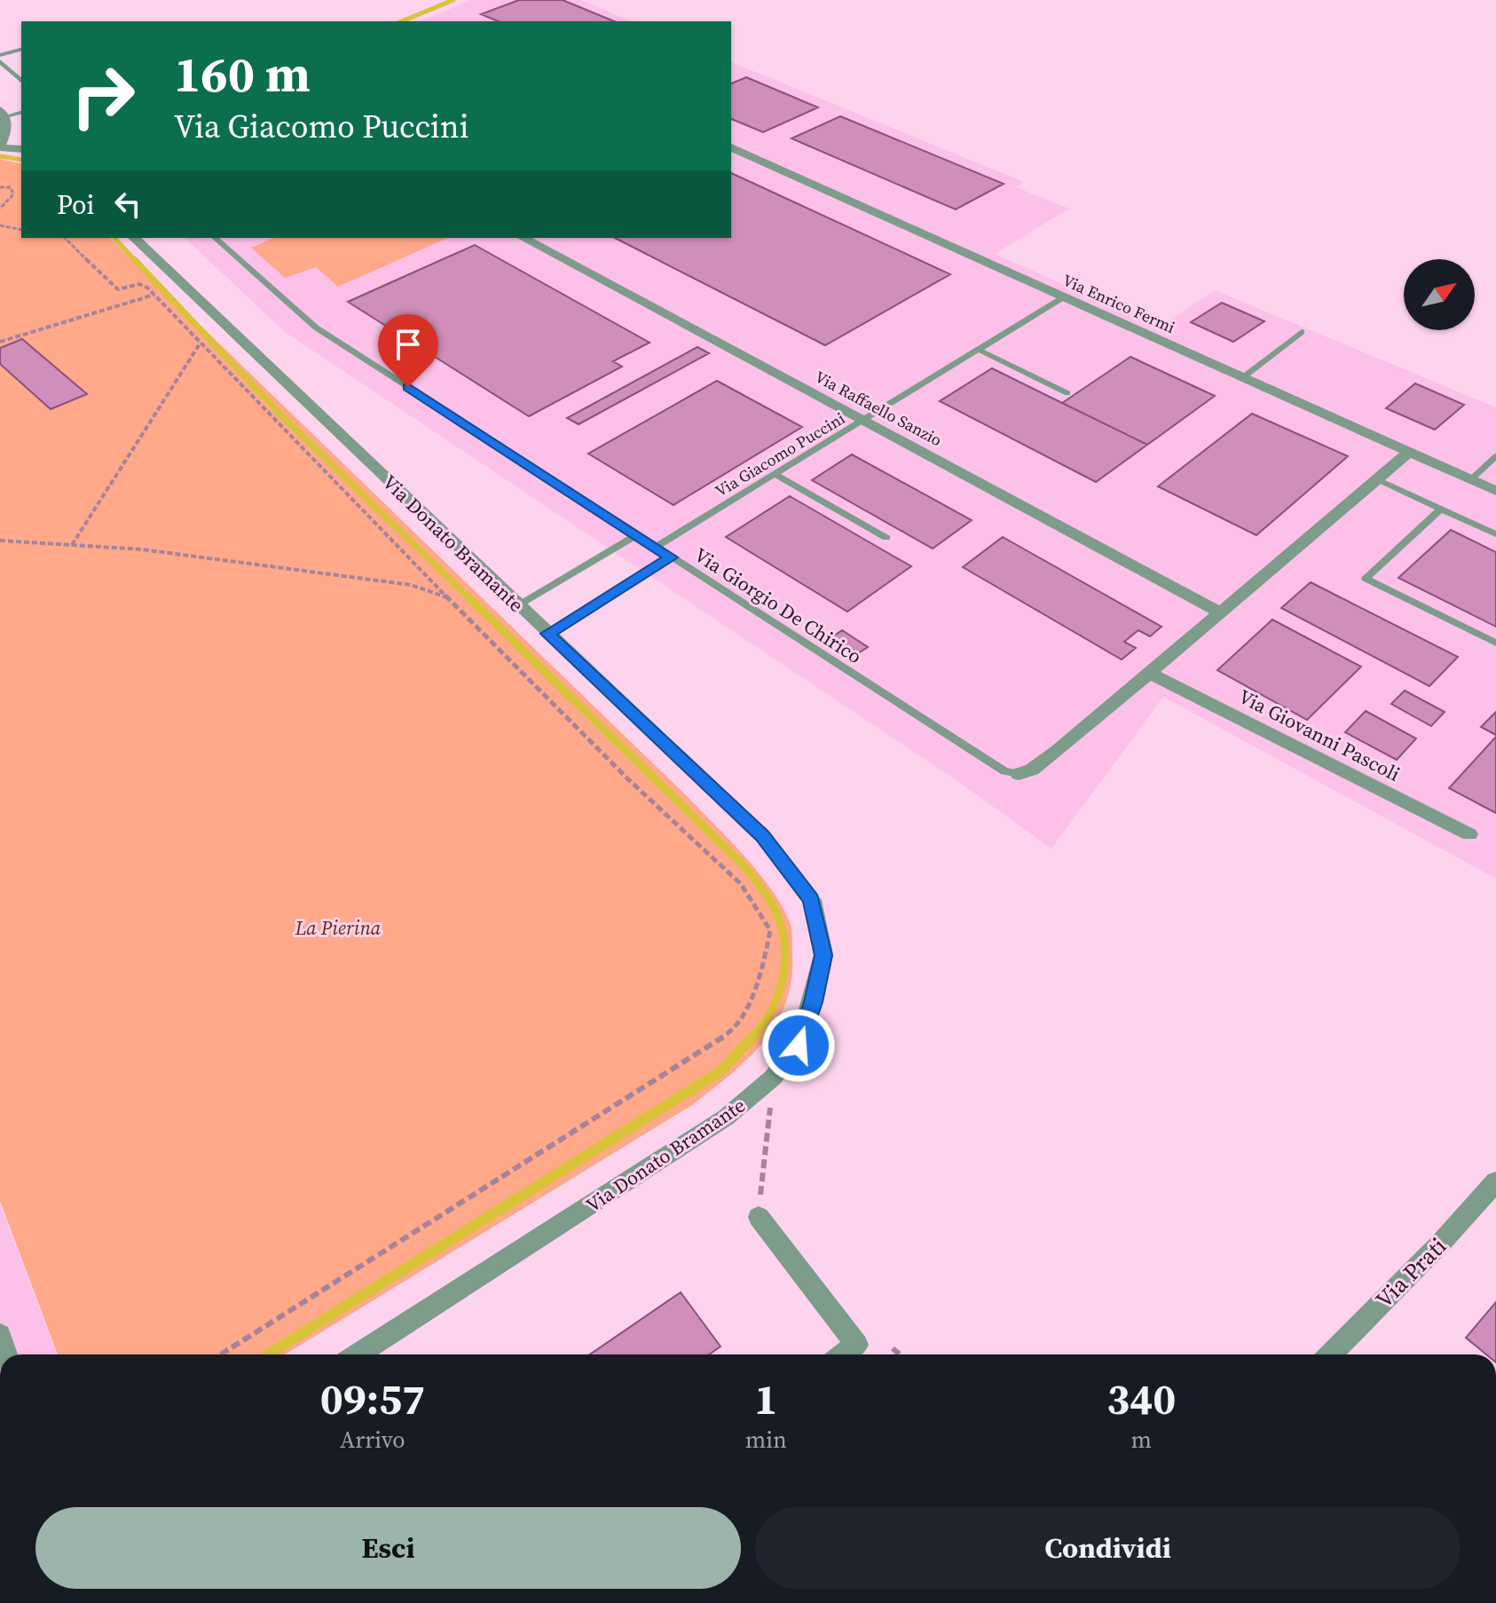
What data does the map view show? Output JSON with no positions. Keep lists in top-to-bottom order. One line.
{"streets":{"street":["Via Enrico Fermi","Via Raffaello Sanzio","Via Donato Bramante","Via Giovanni Pascoli","Via Prati"],"lane":["Via Giacomo Puccini","Via Giorgio De Chirico"]},"crossings":[["Via Enrico Fermi","Via Giacomo Puccini"],["Via Raffaello Sanzio","Via Giacomo Puccini"],["Via Giacomo Puccini","Via Giorgio De Chirico"]],"parks":["La Pierina"],"north":"top right","page":{"turn":["160 m","Via Giacomo Puccini"],"then":"Poi","eta":["09:57","Arrivo","1","min","340","m"],"buttons":["Esci","Condividi"]}}
